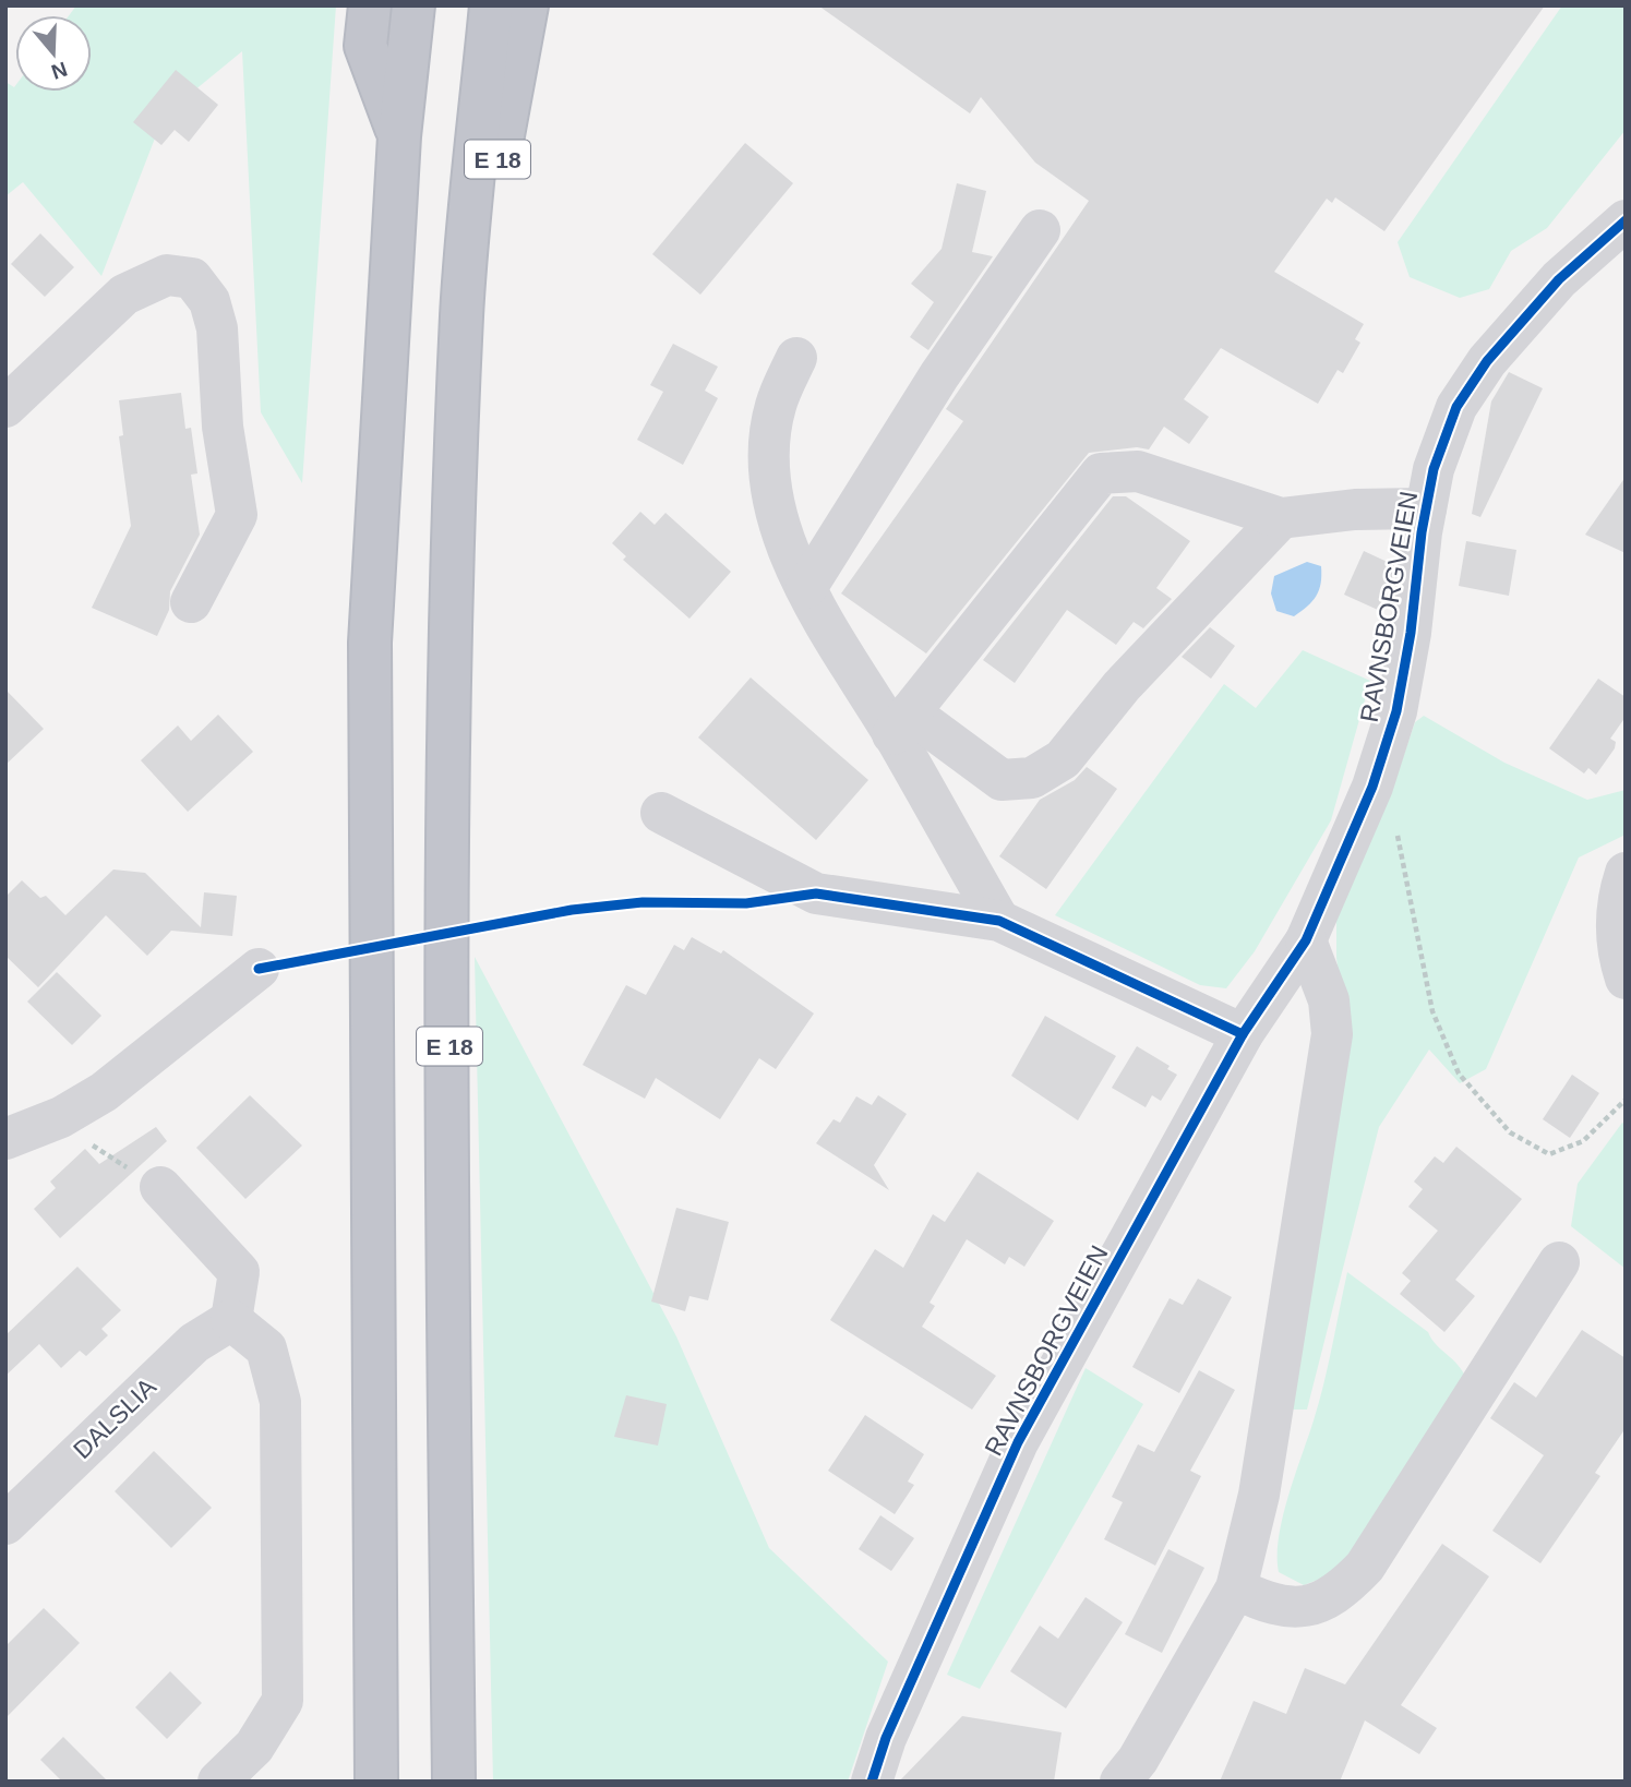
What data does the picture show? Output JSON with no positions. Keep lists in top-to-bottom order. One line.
{"streets":{"highway":["E 18"],"street":["RAVNSBORGVEIEN","DALSLIA"]},"north":"bottom"}
